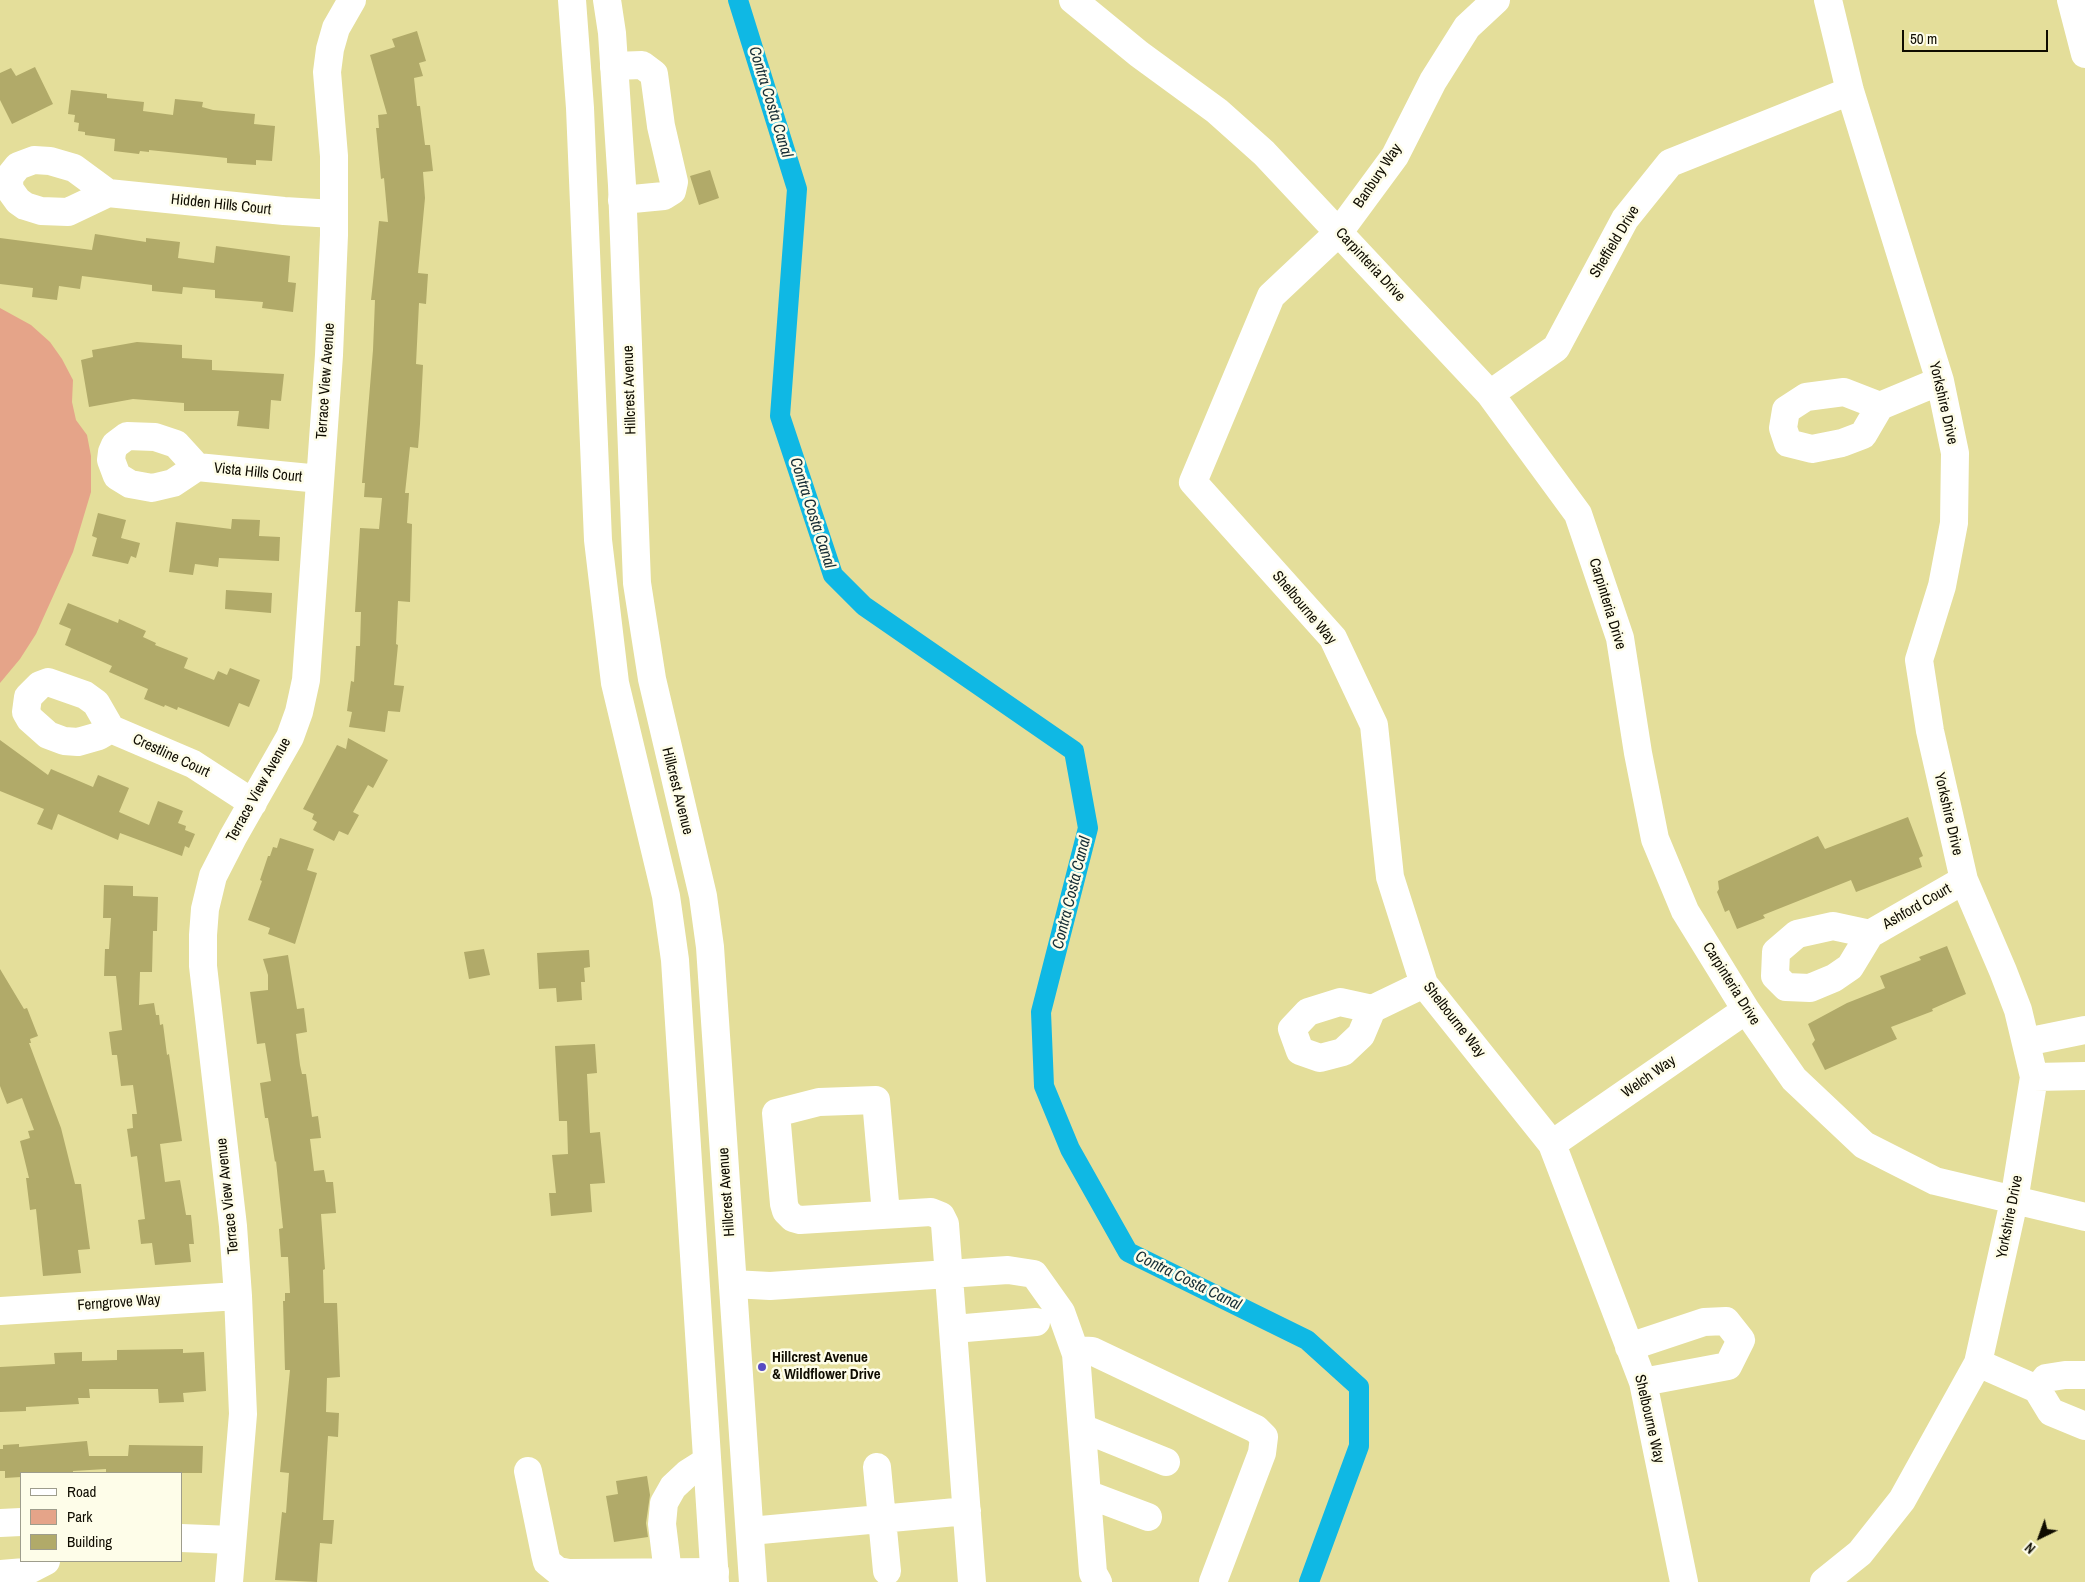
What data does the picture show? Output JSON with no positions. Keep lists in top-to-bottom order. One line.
{"streets":{"street":["Banbury Way","Hidden Hills Court","Sheffield Drive","Carpinteria Drive","Terrace View Avenue","Hillcrest Avenue","Yorkshire Drive","Vista Hills Court","Shelbourne Way","Crestline Court","Ashford Court","Welch Way","Ferngrove Way"]},"crossings":[["Banbury Way","Carpinteria Drive"],["Banbury Way","Shelbourne Way"],["Hidden Hills Court","Terrace View Avenue"],["Sheffield Drive","Carpinteria Drive"],["Sheffield Drive","Yorkshire Drive"],["Carpinteria Drive","Yorkshire Drive"],["Carpinteria Drive","Welch Way"],["Terrace View Avenue","Vista Hills Court"],["Terrace View Avenue","Crestline Court"],["Terrace View Avenue","Ferngrove Way"],["Yorkshire Drive","Ashford Court"],["Shelbourne Way","Welch Way"]],"water":["Contra Costa Canal"],"places":["Hillcrest Avenue & Wildflower Drive"],"legend":["Road","Park","Building"],"scale_bar":"50 m","north":"bottom left"}
